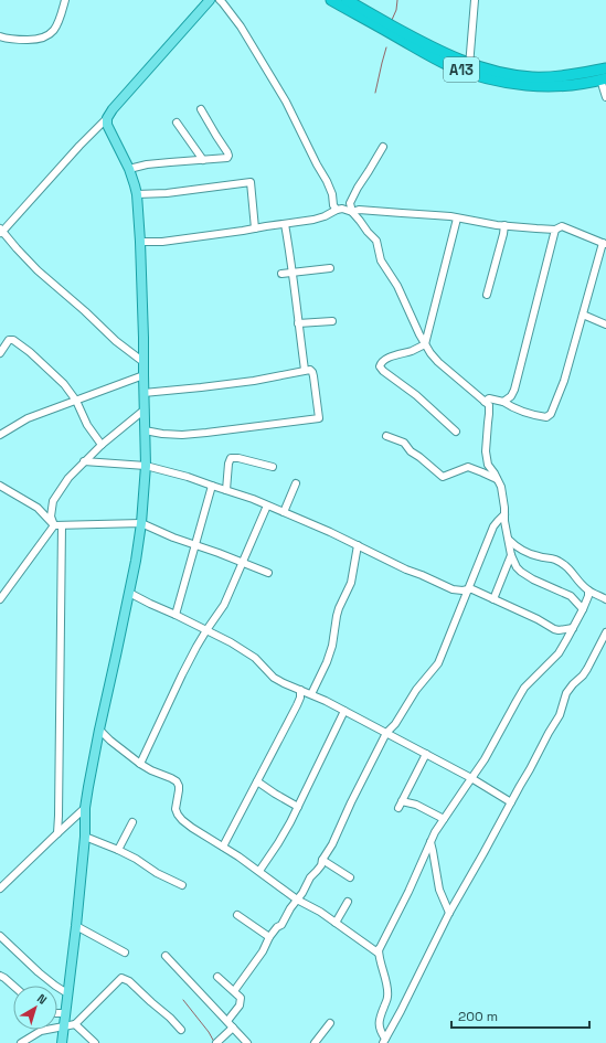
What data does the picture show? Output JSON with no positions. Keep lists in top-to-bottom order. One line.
{"streets":{"highway":["A13"]},"scale_bar":"200 m","north":"top right"}
